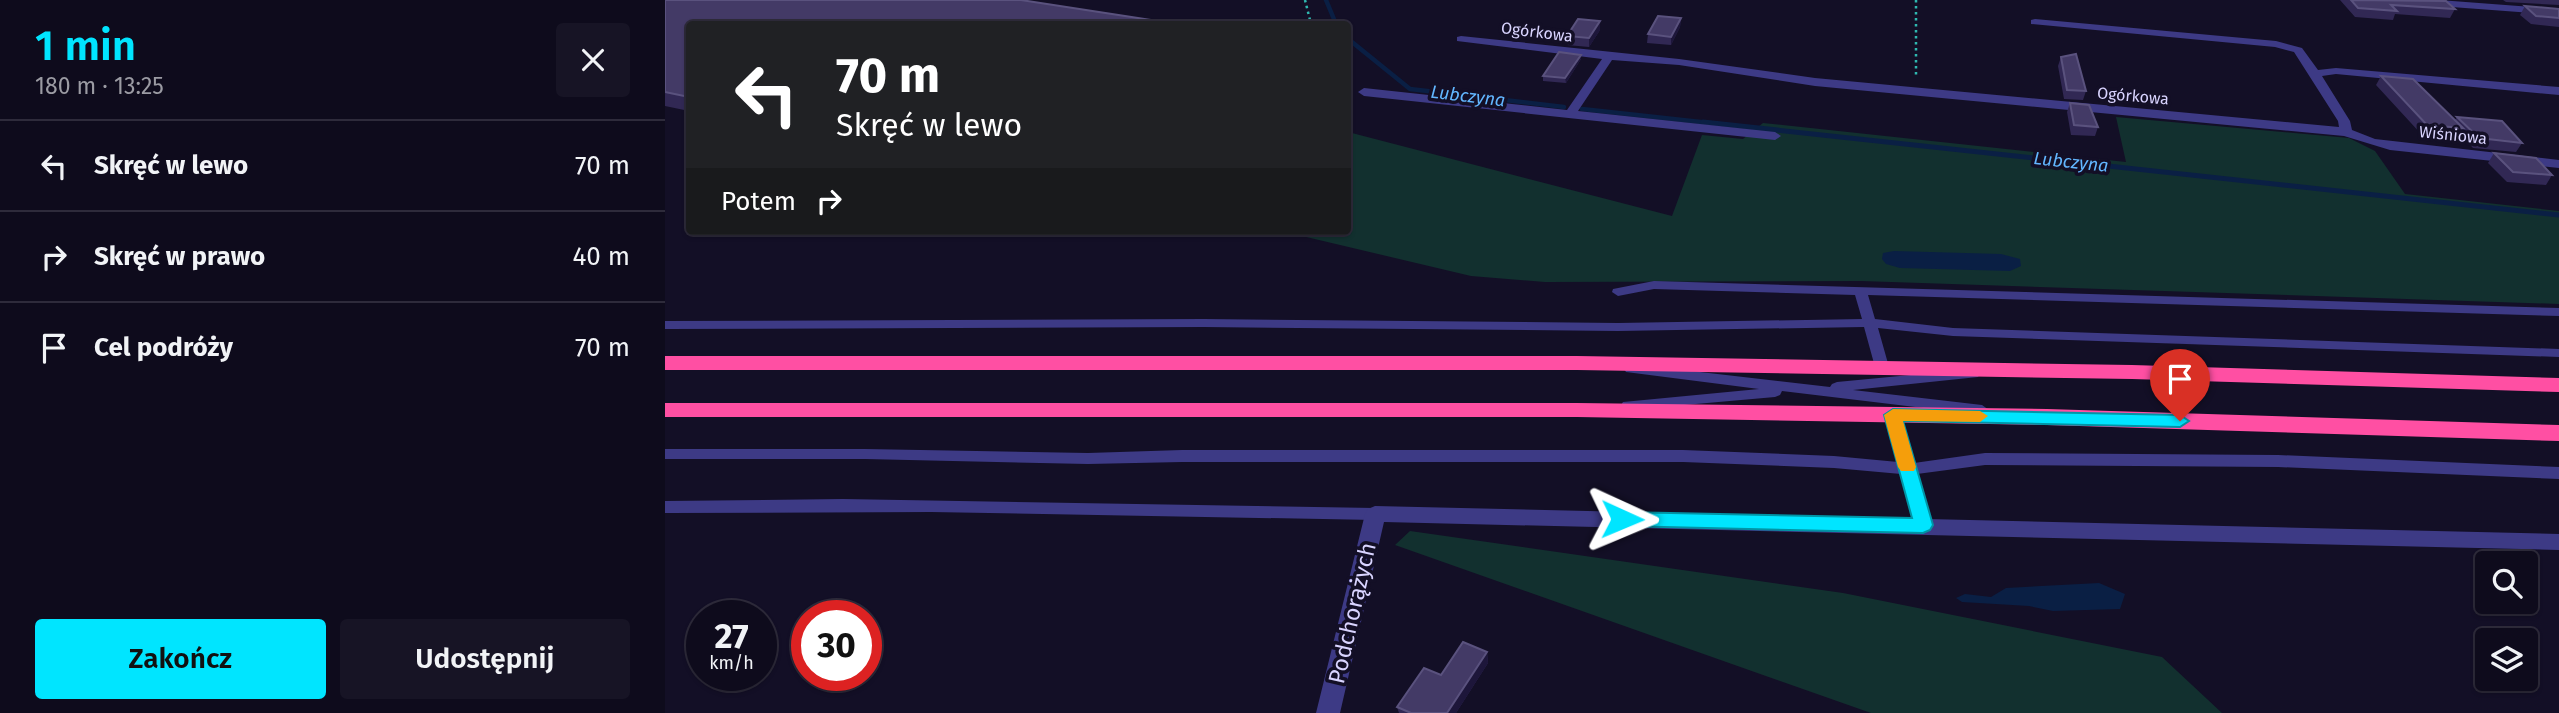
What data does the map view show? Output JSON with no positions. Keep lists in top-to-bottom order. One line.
{"streets":{"street":["Ogórkowa","Wiśniowa","Podchorążych"]},"crossings":[["Ogórkowa","Wiśniowa"]],"water":["Lubczyna"],"page":{"heading":["1 min","180 m · 13:25"],"turn":["70 m","Skręć w lewo"],"list":[{"name":"Skręć w lewo","value":"70 m"},{"name":"Skręć w prawo","value":"40 m"},{"name":"Cel podróży","value":"70 m"}],"then":"Potem","speed":"27 km/h","limit":"30","buttons":["Zakończ","Udostępnij"]}}
